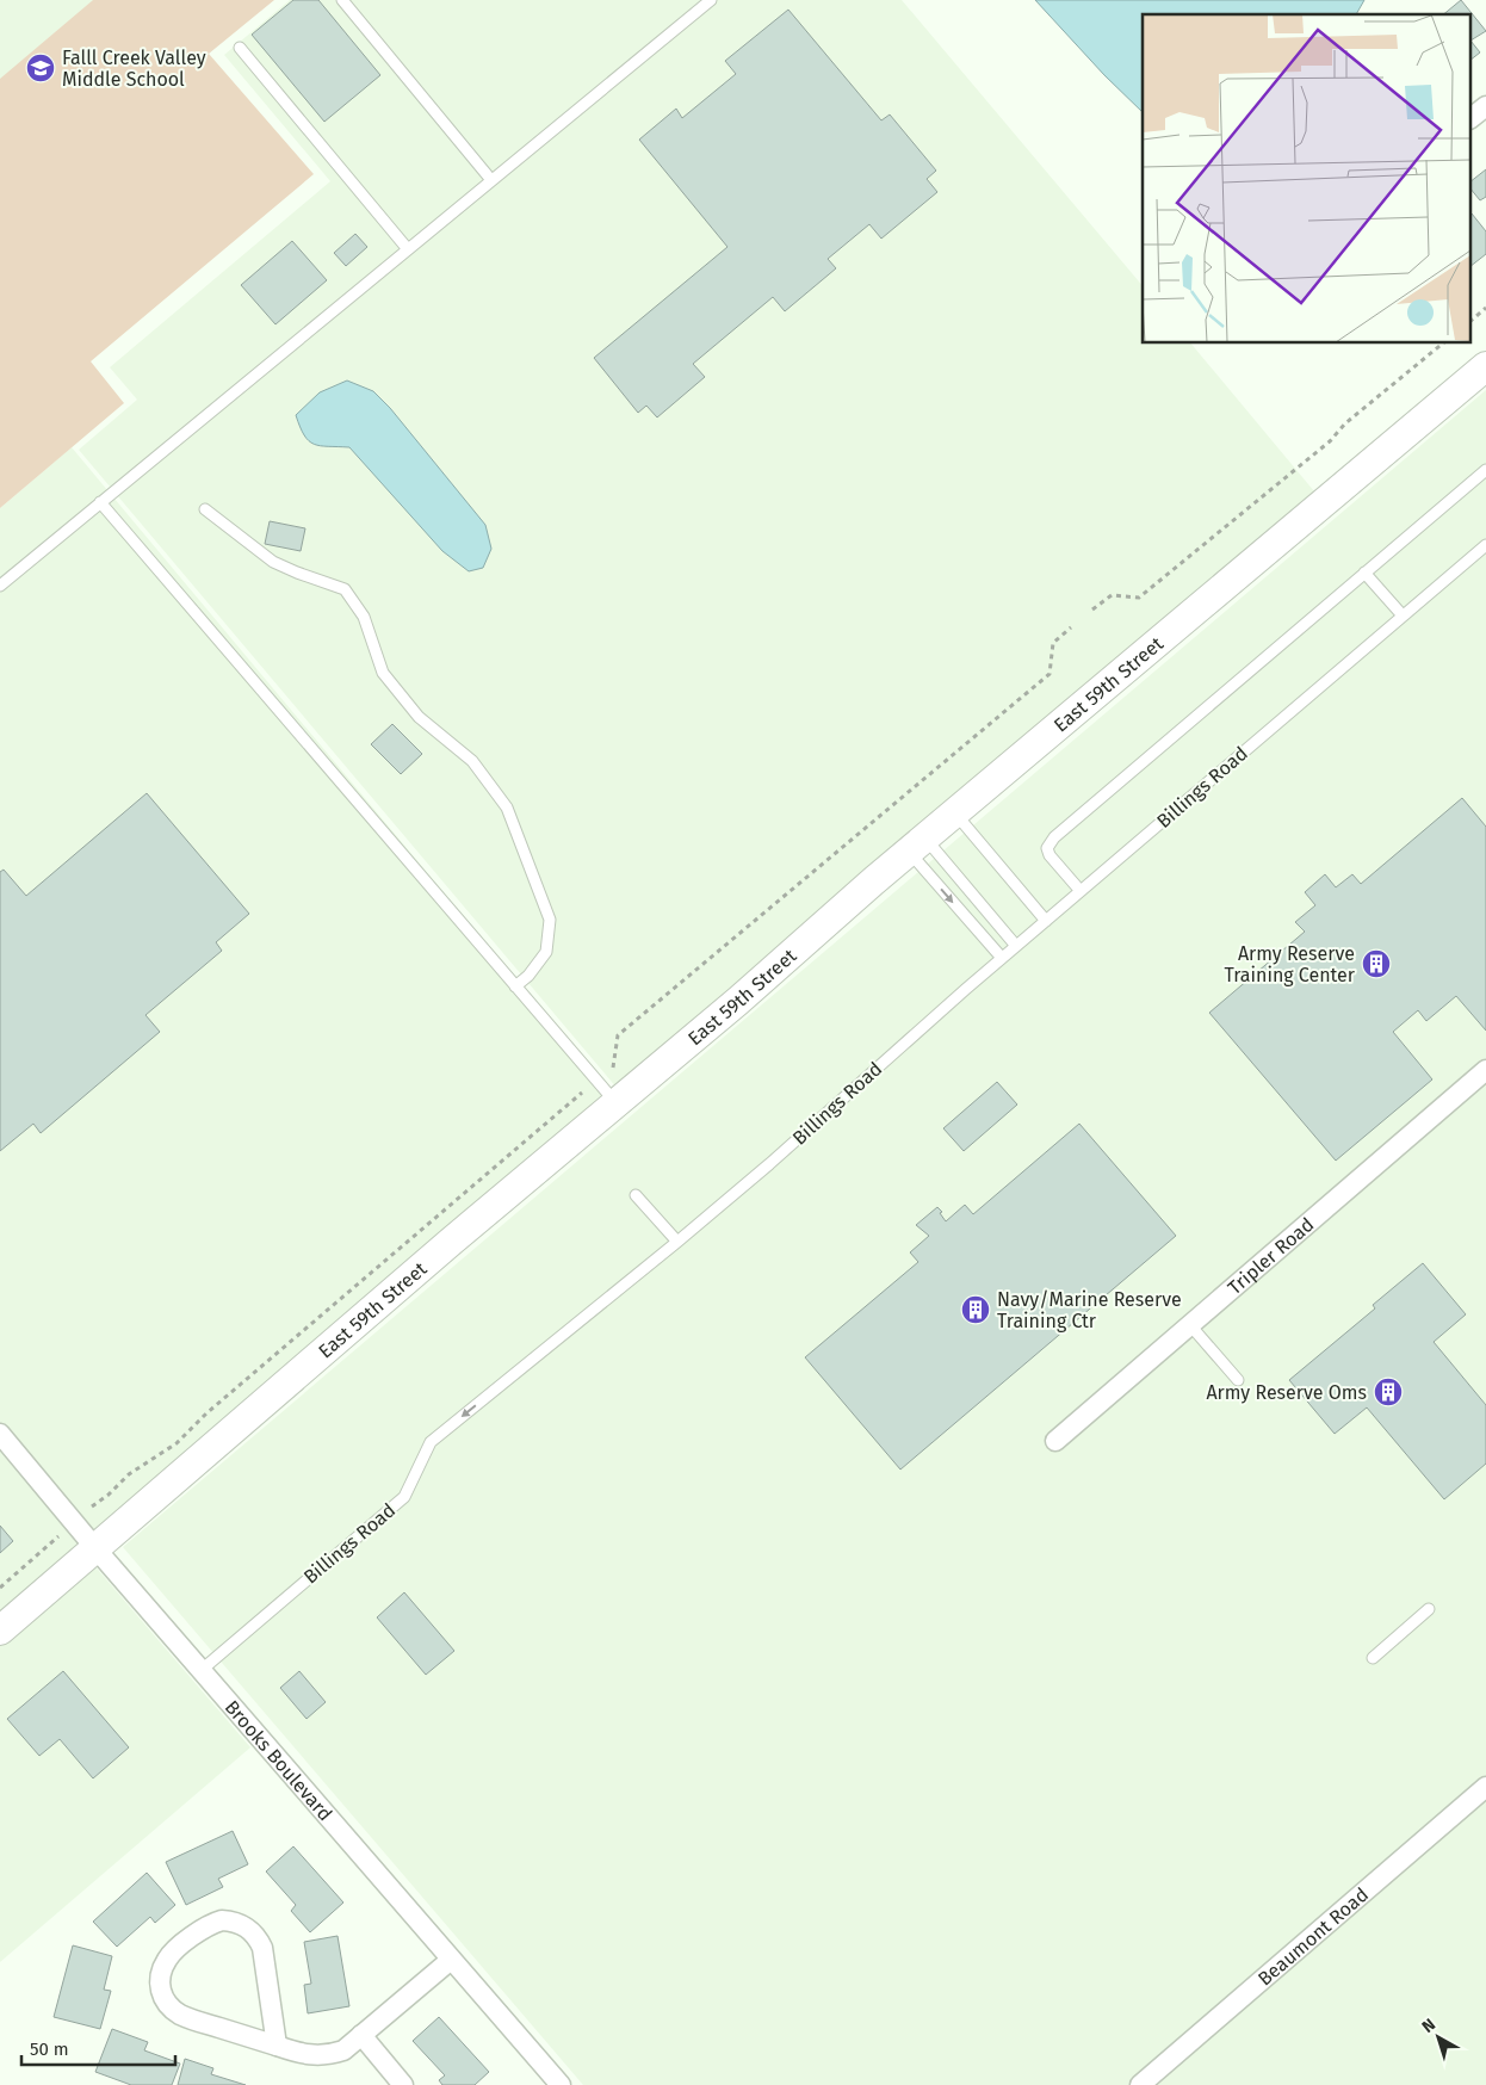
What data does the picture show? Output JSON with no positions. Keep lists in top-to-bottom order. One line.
{"streets":{"street":["East 59th Street","Tripler Road","Brooks Boulevard","Beaumont Road"],"lane":["Billings Road"]},"crossings":[["East 59th Street","Brooks Boulevard"],["Billings Road","Brooks Boulevard"]],"one_way":["Billings Road"],"places":{"school or university":["Falll Creek Valley Middle School"],"building":["Army Reserve Training Center","Navy/Marine Reserve Training Ctr","Army Reserve Oms"]},"scale_bar":"50 m","north":"top left"}
